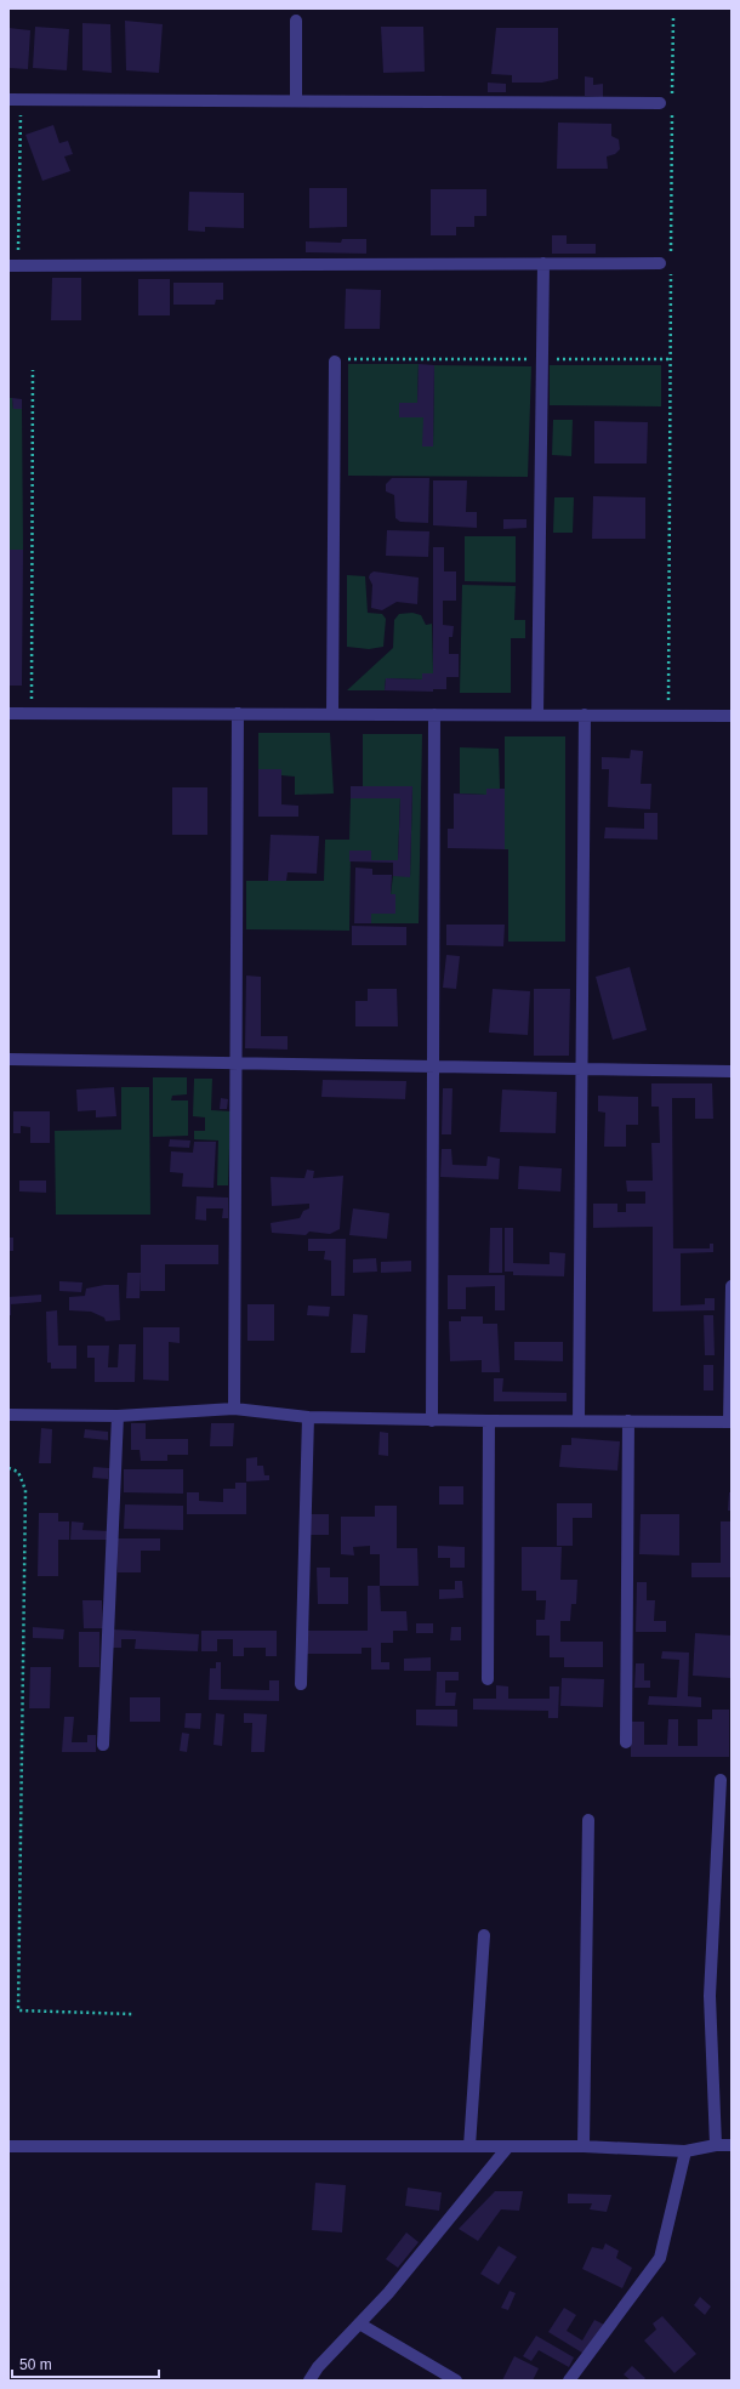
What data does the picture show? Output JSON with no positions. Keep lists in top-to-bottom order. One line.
{"scale_bar":"50 m"}
